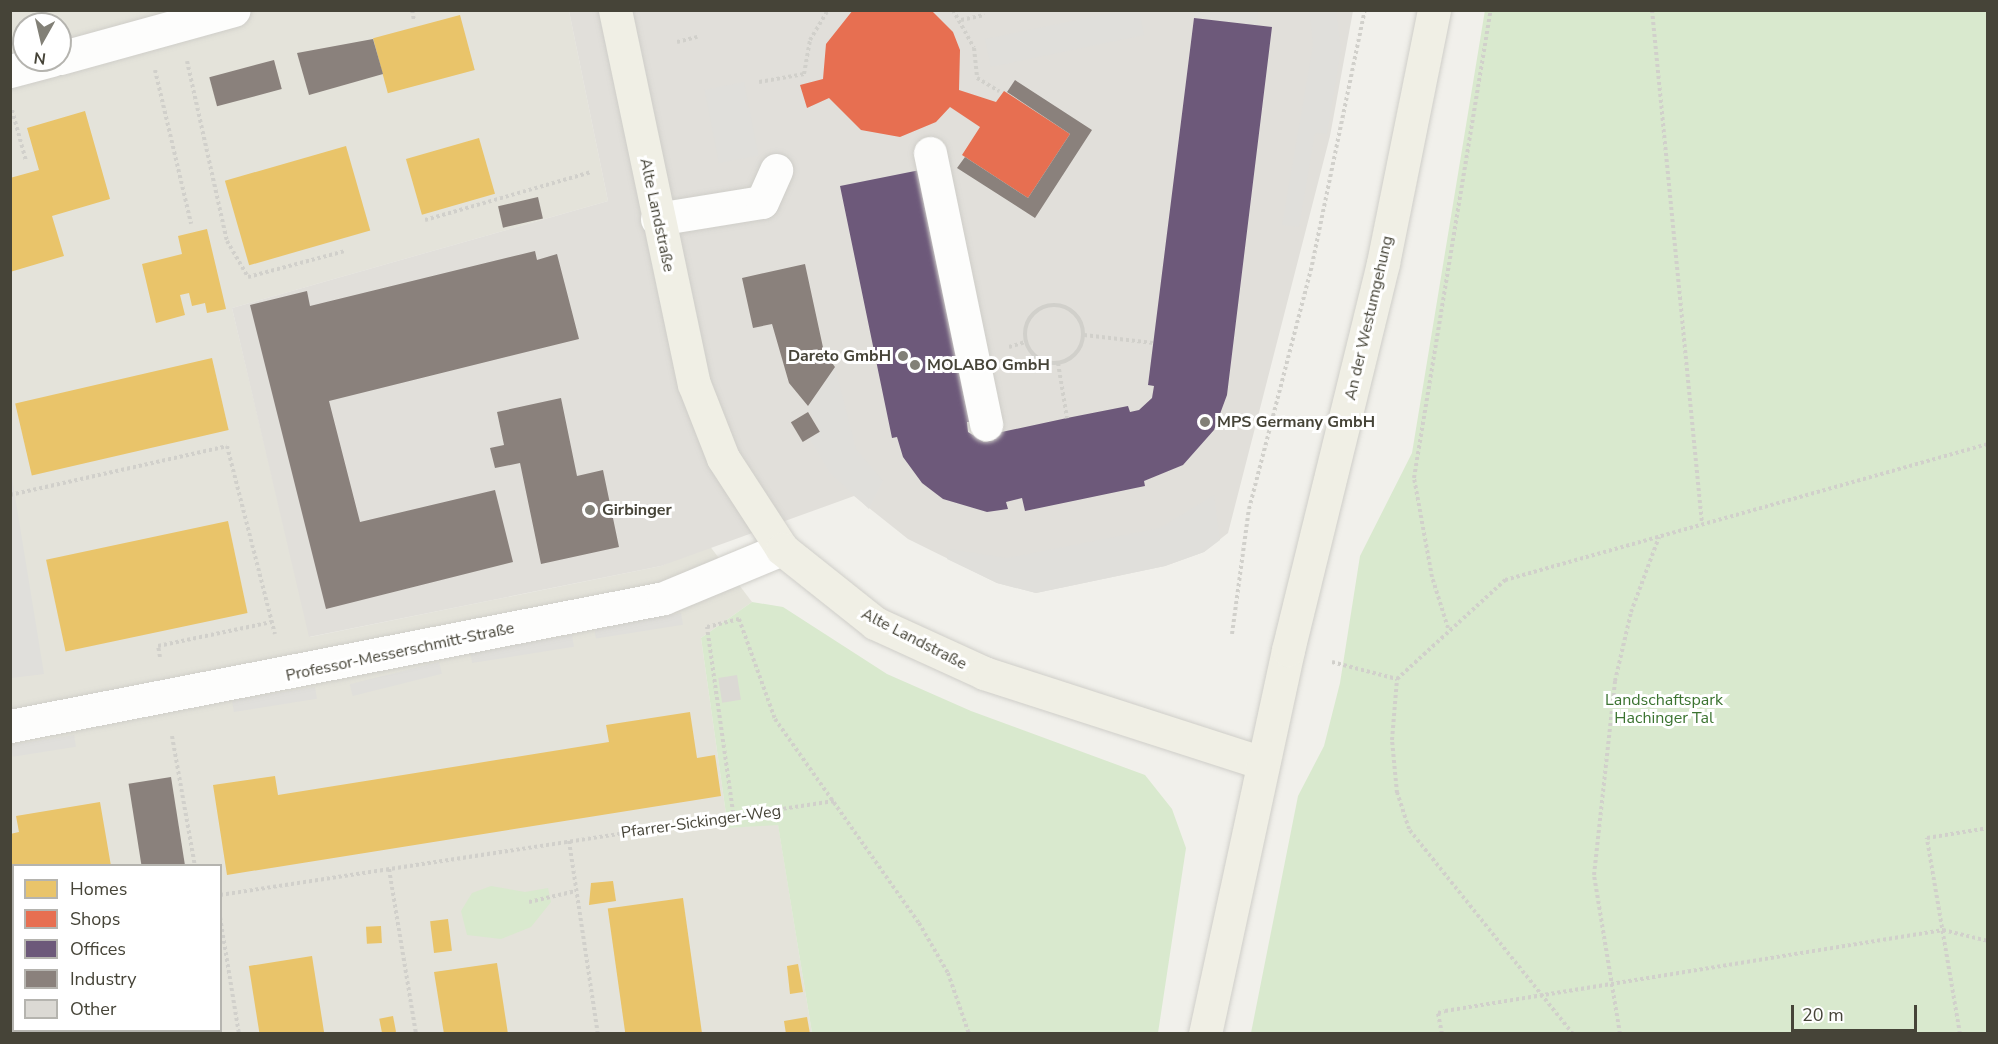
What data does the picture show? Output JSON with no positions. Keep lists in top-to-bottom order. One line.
{"streets":{"main road":["Alte Landstraße","An der Westumgehung"],"street":["Professor-Messerschmitt-Straße"],"path":["Pfarrer-Sickinger-Weg"]},"crossings":[["Alte Landstraße","An der Westumgehung"],["Alte Landstraße","Professor-Messerschmitt-Straße"]],"parks":["Landschaftspark Hachinger Tal"],"places":["Dareto GmbH","MOLABO GmbH","MPS Germany GmbH","Girbinger"],"legend":["Homes","Shops","Offices","Industry","Other"],"scale_bar":"20 m","north":"bottom"}
